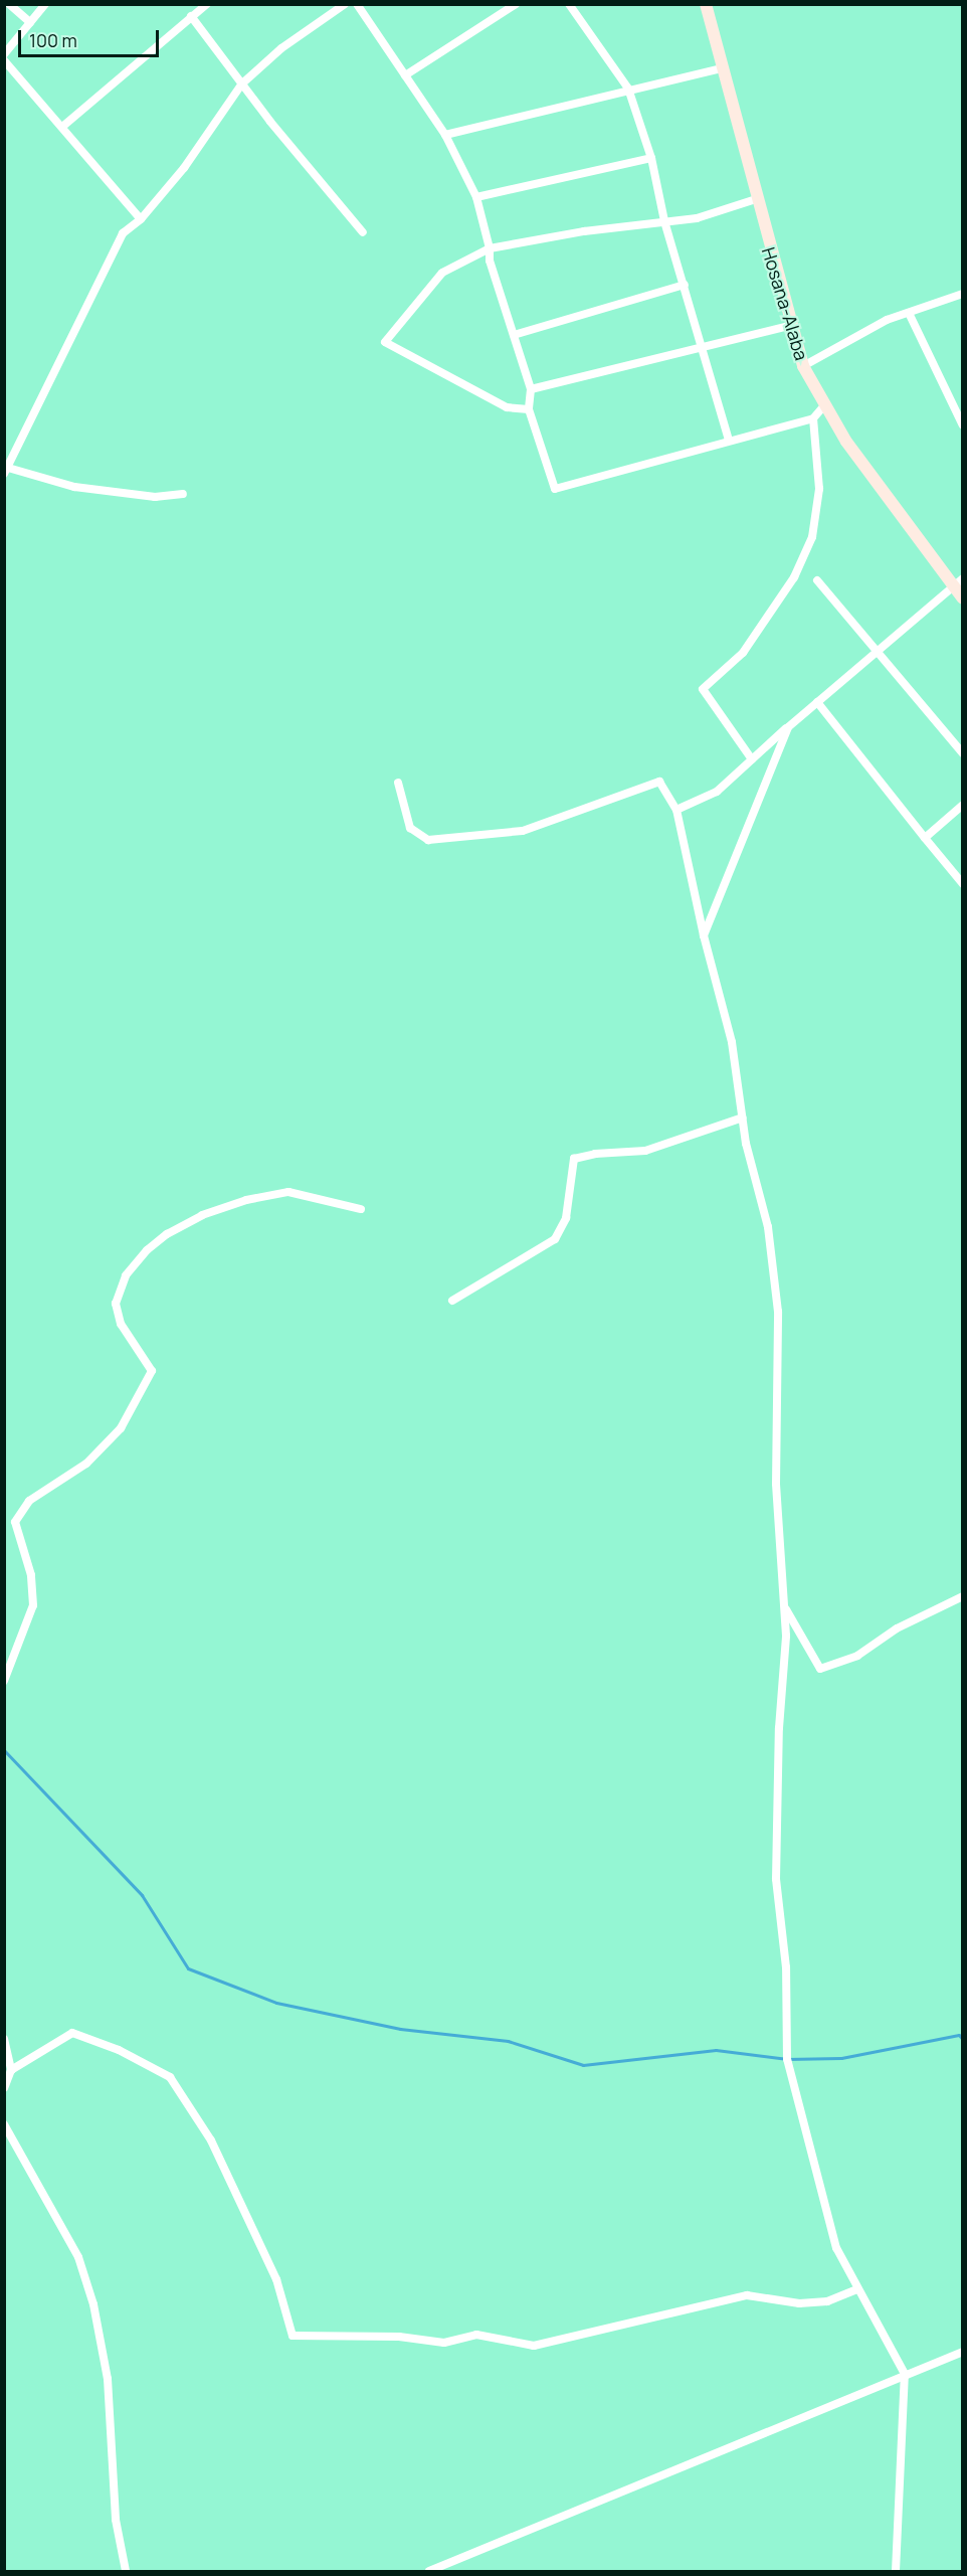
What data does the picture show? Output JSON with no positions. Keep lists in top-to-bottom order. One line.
{"streets":{"main road":["Hosana-Alaba"]},"scale_bar":"100 m"}
